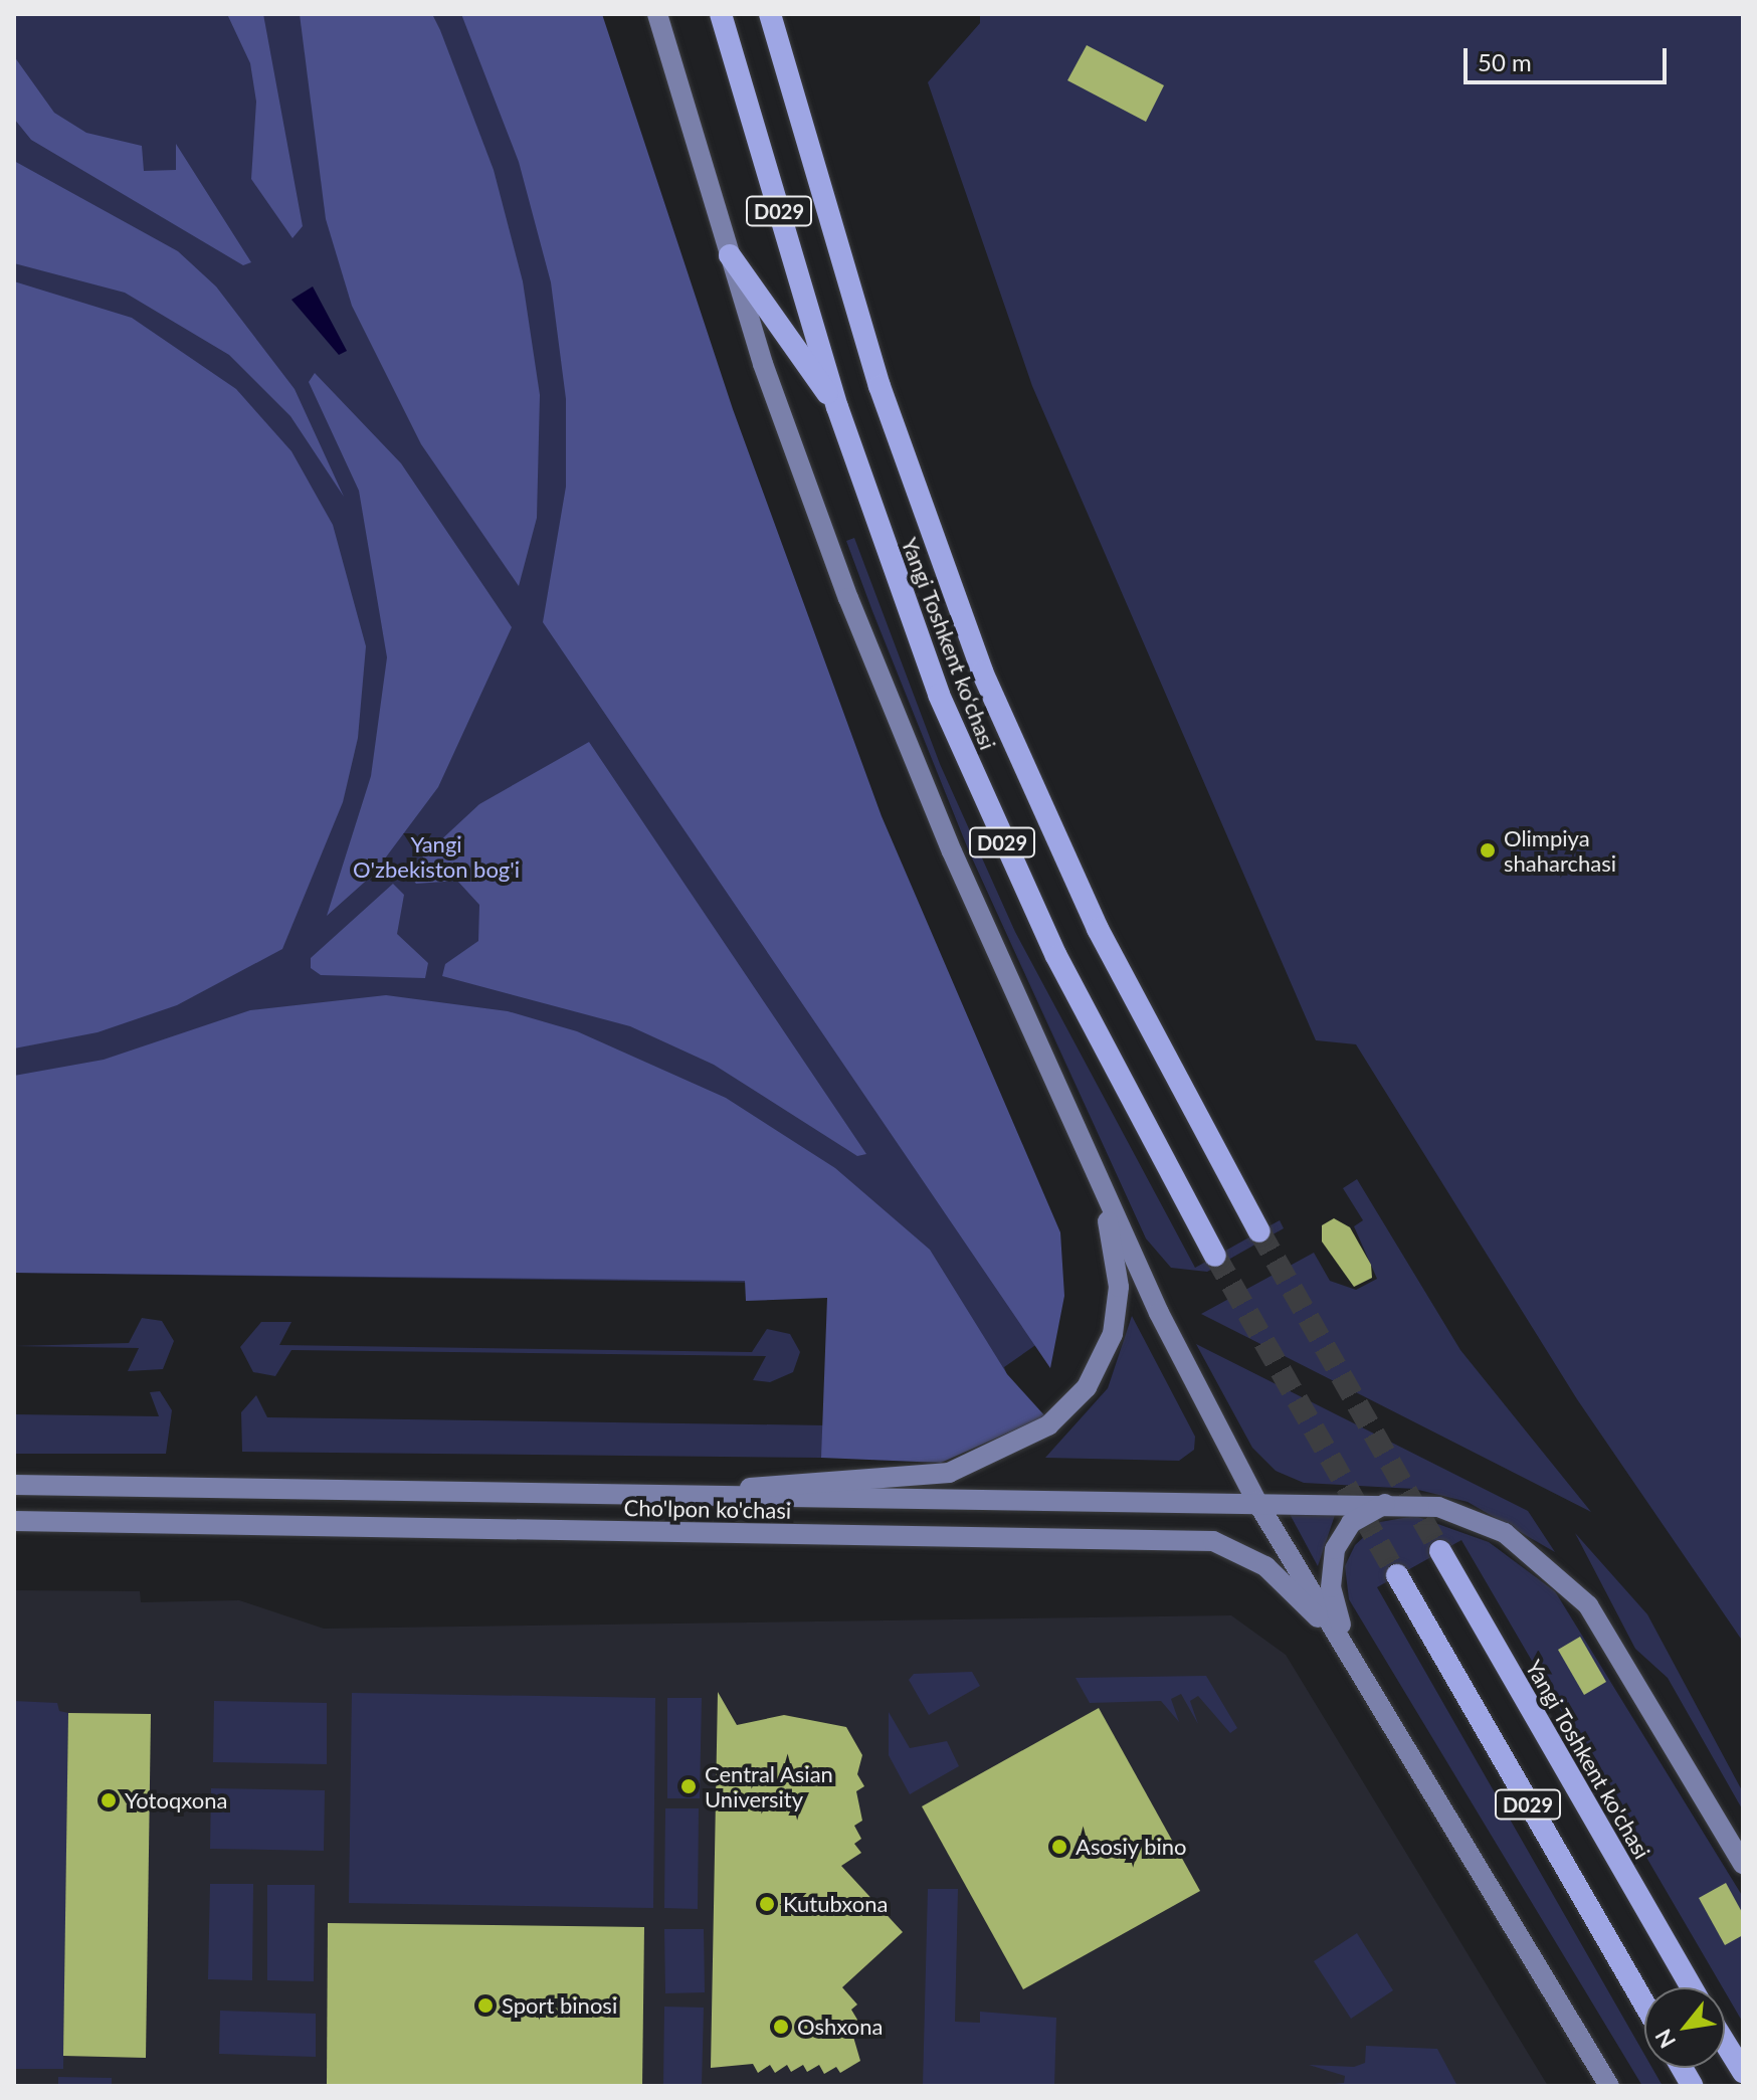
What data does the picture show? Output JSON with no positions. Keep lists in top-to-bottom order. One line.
{"streets":{"highway":["D029","Yangi Toshkent ko‘chasi","Yangi Toshkent ko'chasi"],"main road":["Cho'lpon ko'chasi"]},"parks":["Yangi O'zbekiston bog'i"],"places":["Olimpiya shaharchasi","Central Asian University","Yotoqxona","Asosiy bino","Kutubxona","Sport binosi","Oshxona"],"scale_bar":"50 m","north":"bottom left"}
